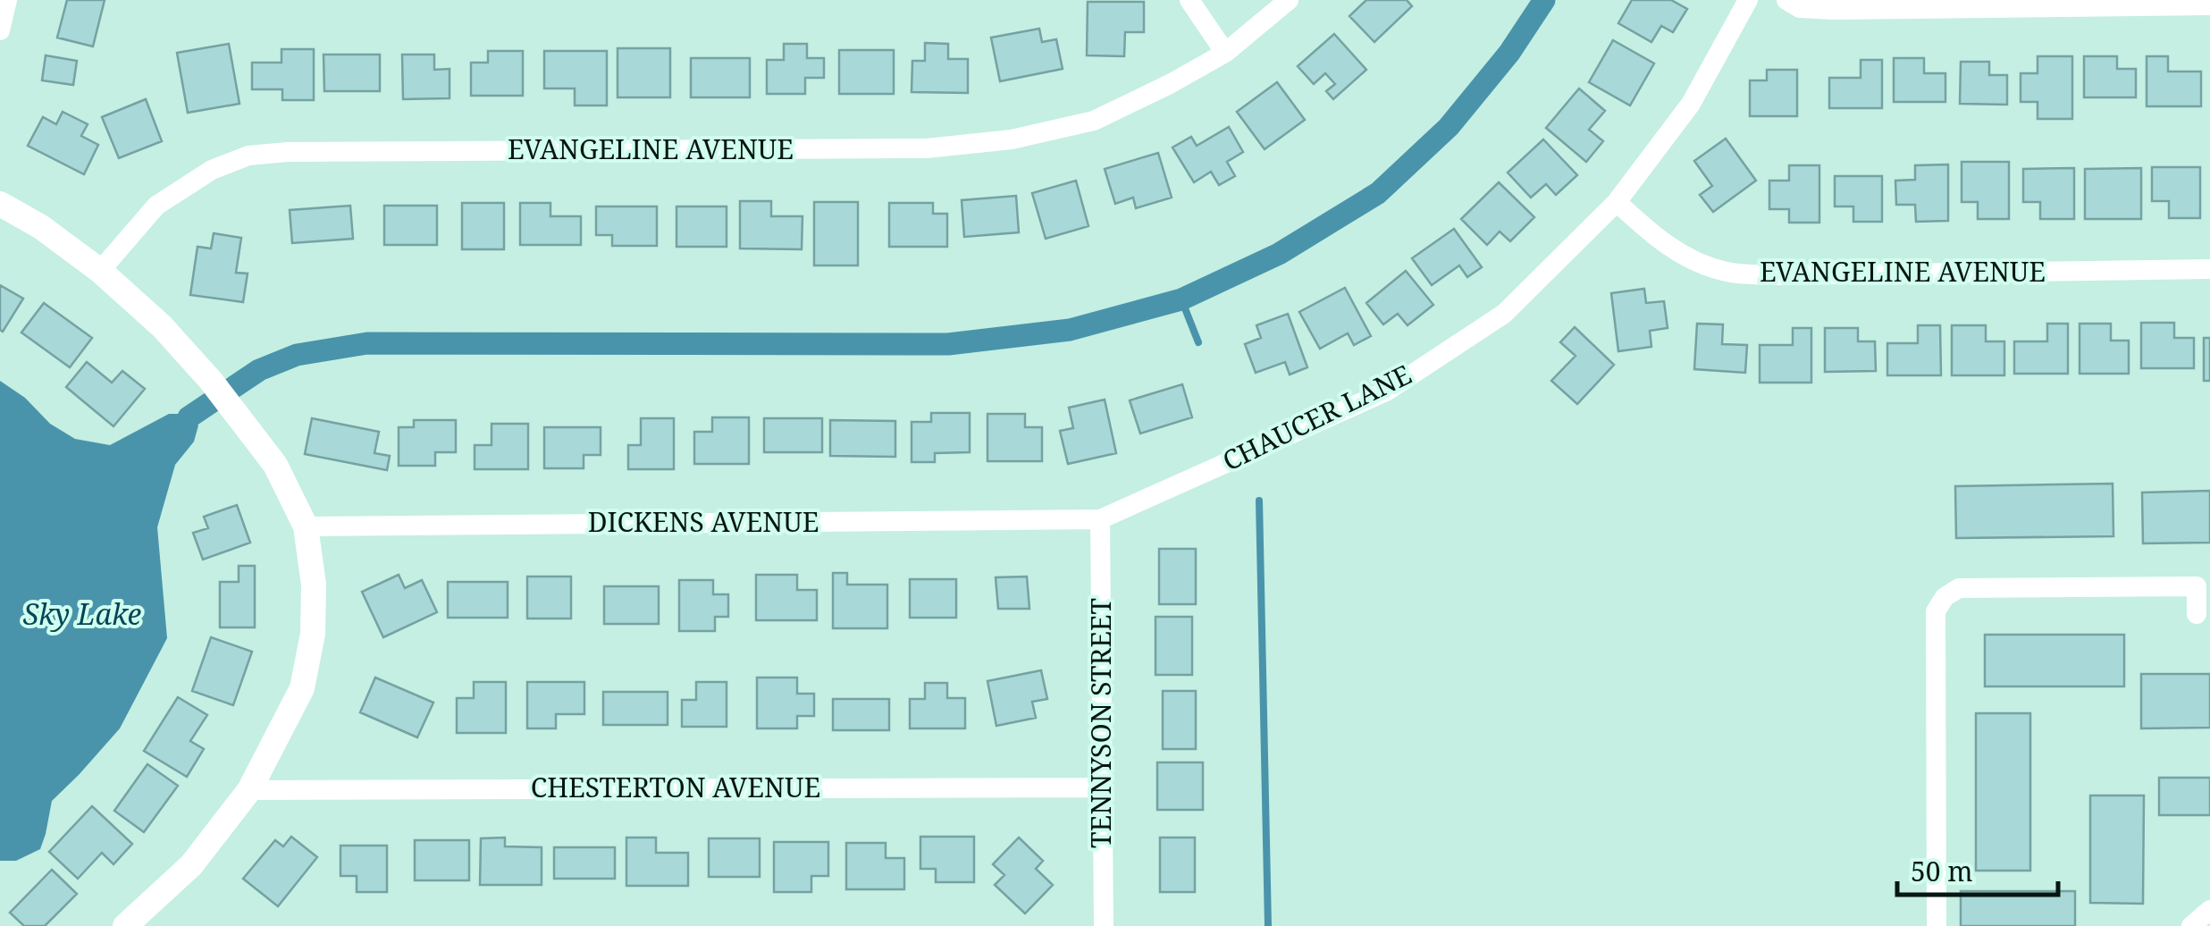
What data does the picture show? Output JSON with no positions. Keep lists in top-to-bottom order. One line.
{"streets":{"street":["EVANGELINE AVENUE","CHAUCER LANE","DICKENS AVENUE","TENNYSON STREET","CHESTERTON AVENUE"]},"crossings":[["EVANGELINE AVENUE","CHAUCER LANE"],["CHAUCER LANE","DICKENS AVENUE"],["CHAUCER LANE","TENNYSON STREET"],["DICKENS AVENUE","TENNYSON STREET"],["TENNYSON STREET","CHESTERTON AVENUE"]],"water":["Sky Lake"],"scale_bar":"50 m"}
